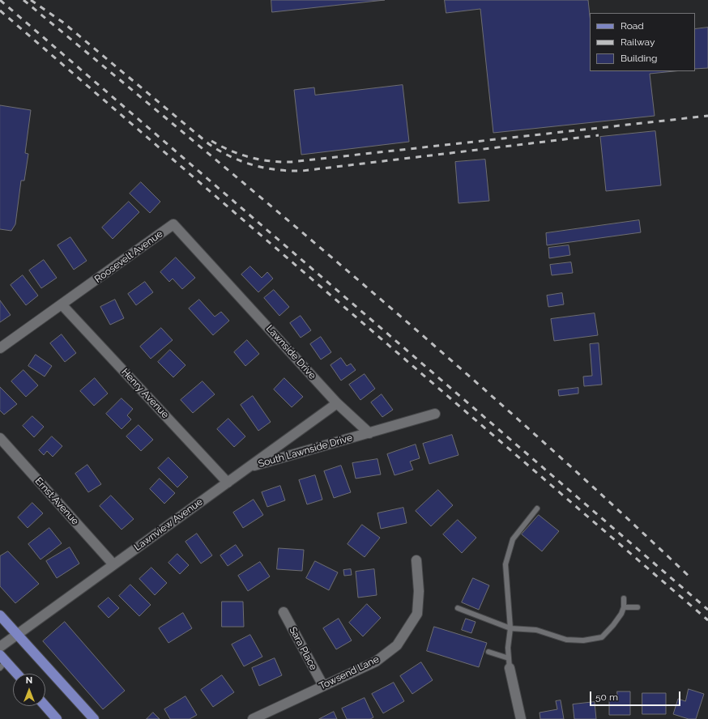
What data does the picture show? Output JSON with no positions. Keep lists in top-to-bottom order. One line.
{"streets":{"street":["Roosevelt Avenue","Lawnside Drive","Henry Avenue","South Lawnside Drive","Ernst Avenue","Lawnview Avenue","Sara Place","Towsend Lane"]},"crossings":[["Roosevelt Avenue","Lawnside Drive"],["Roosevelt Avenue","Henry Avenue"],["Lawnside Drive","South Lawnside Drive"],["Lawnside Drive","Lawnview Avenue"],["Henry Avenue","Lawnview Avenue"],["South Lawnside Drive","Lawnview Avenue"],["Ernst Avenue","Lawnview Avenue"],["Sara Place","Towsend Lane"]],"legend":["Road","Railway","Building"],"scale_bar":"50 m","north":"top"}
